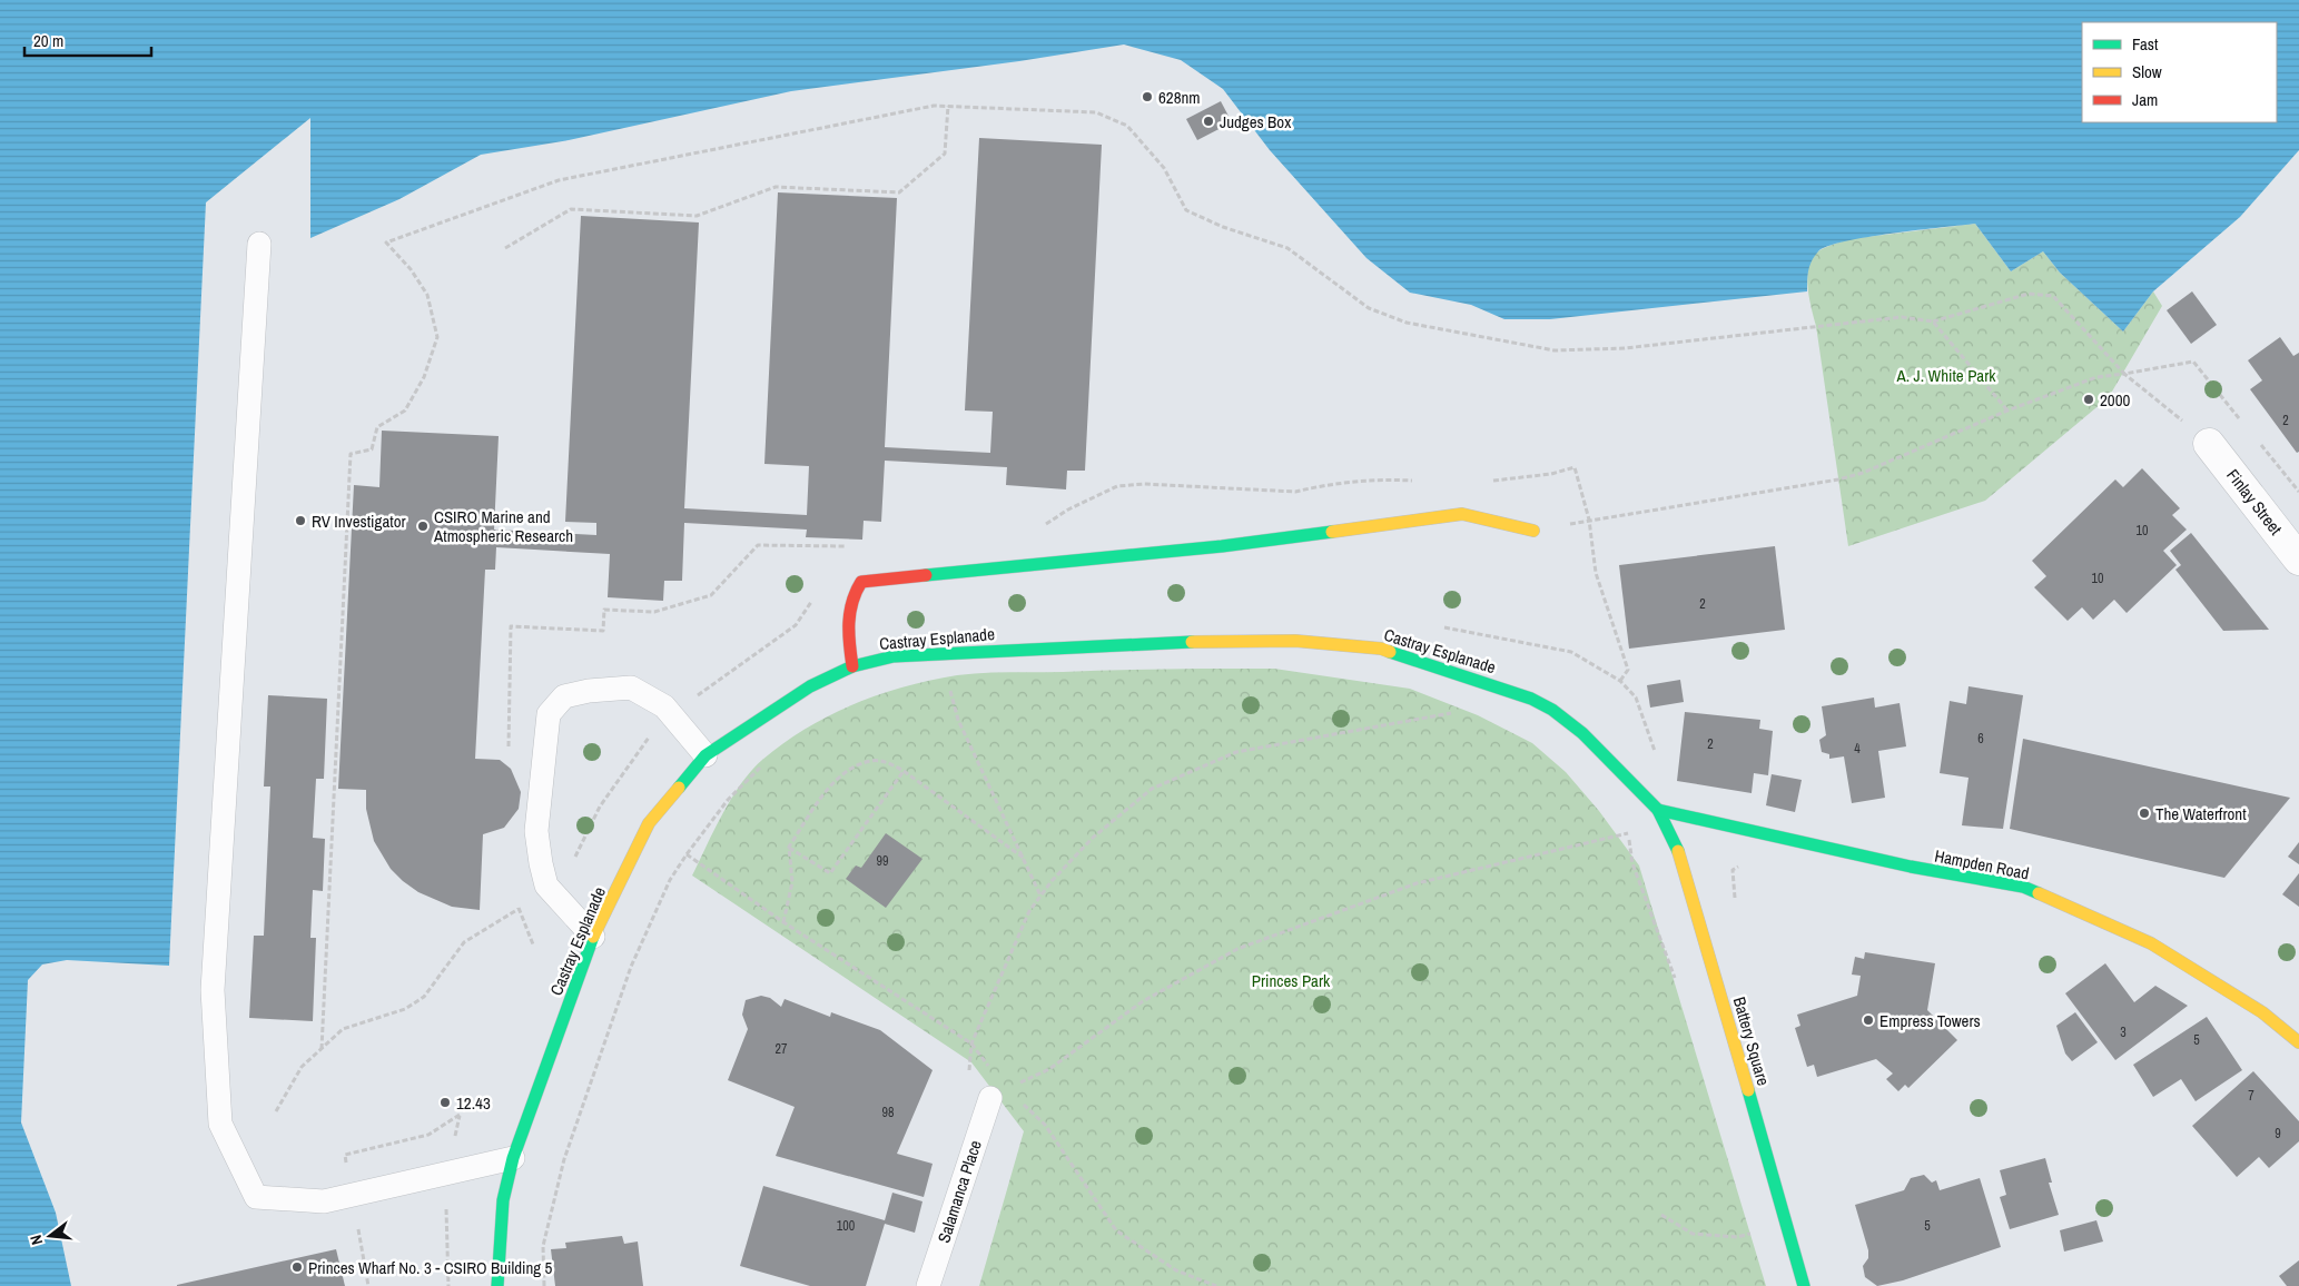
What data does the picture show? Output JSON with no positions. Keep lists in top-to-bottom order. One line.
{"streets":{"street":["Finlay Street","Castray Esplanade","Hampden Road","Battery Square"],"lane":["Salamanca Place"]},"crossings":[["Castray Esplanade","Hampden Road"],["Castray Esplanade","Battery Square"],["Hampden Road","Battery Square"]],"parks":["A. J. White Park","Princes Park"],"places":["628nm","Judges Box","2000","RV Investigator","CSIRO Marine and Atmospheric Research","The Waterfront","Empress Towers","12.43","Princes Wharf No. 3 - CSIRO Building 5"],"house_numbers":["2","10","10","2","6","2","4","99","3","5","27","7","98","9","100","5"],"legend":["Fast","Slow","Jam"],"scale_bar":"20 m","north":"left"}
